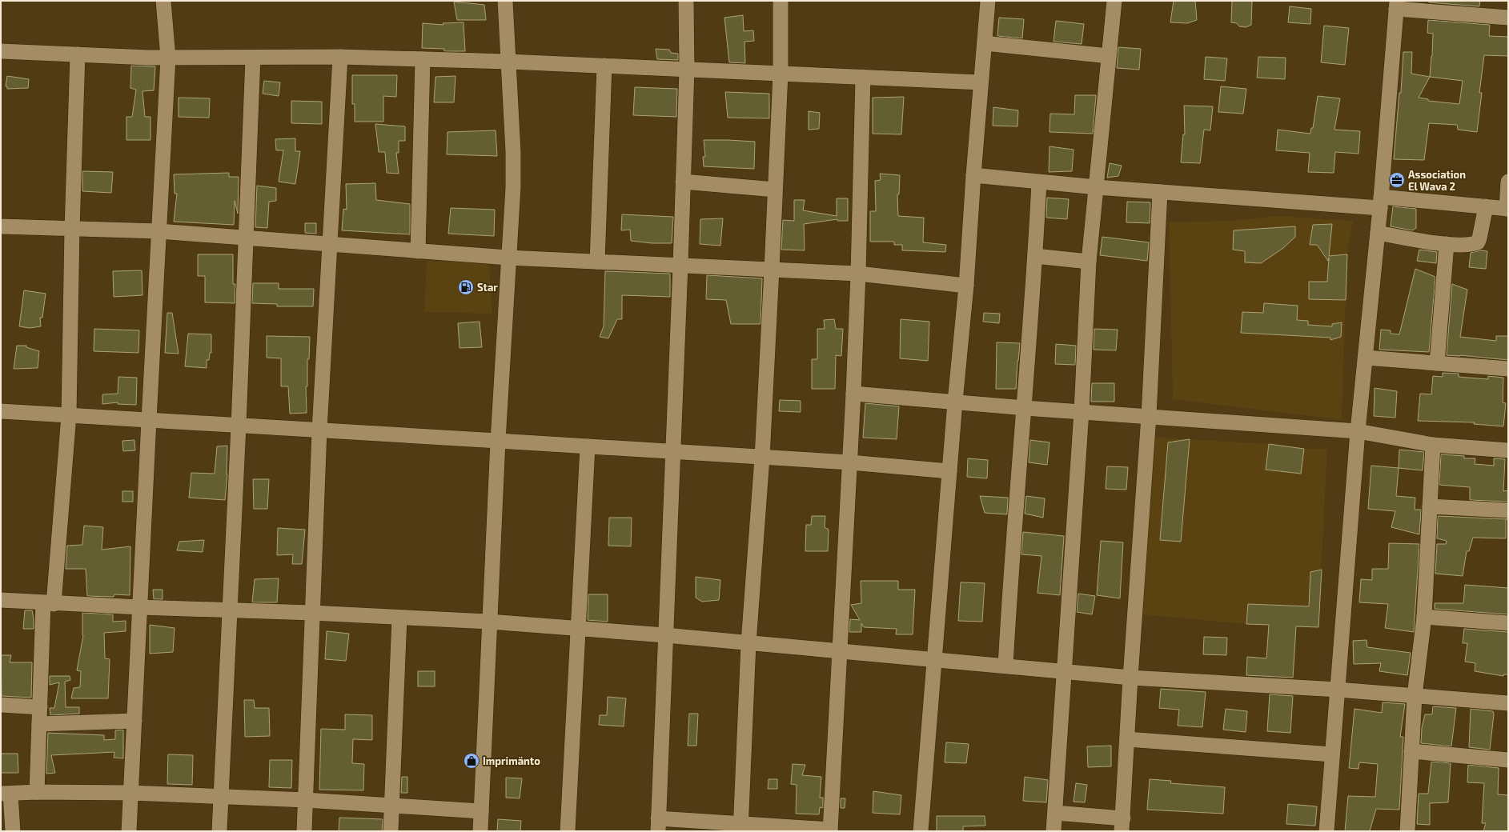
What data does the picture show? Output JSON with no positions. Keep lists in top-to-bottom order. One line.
{"places":{"office":["Association El Wava 2"],"fuel station":["Star"],"shop":["Imprimänto"]}}
